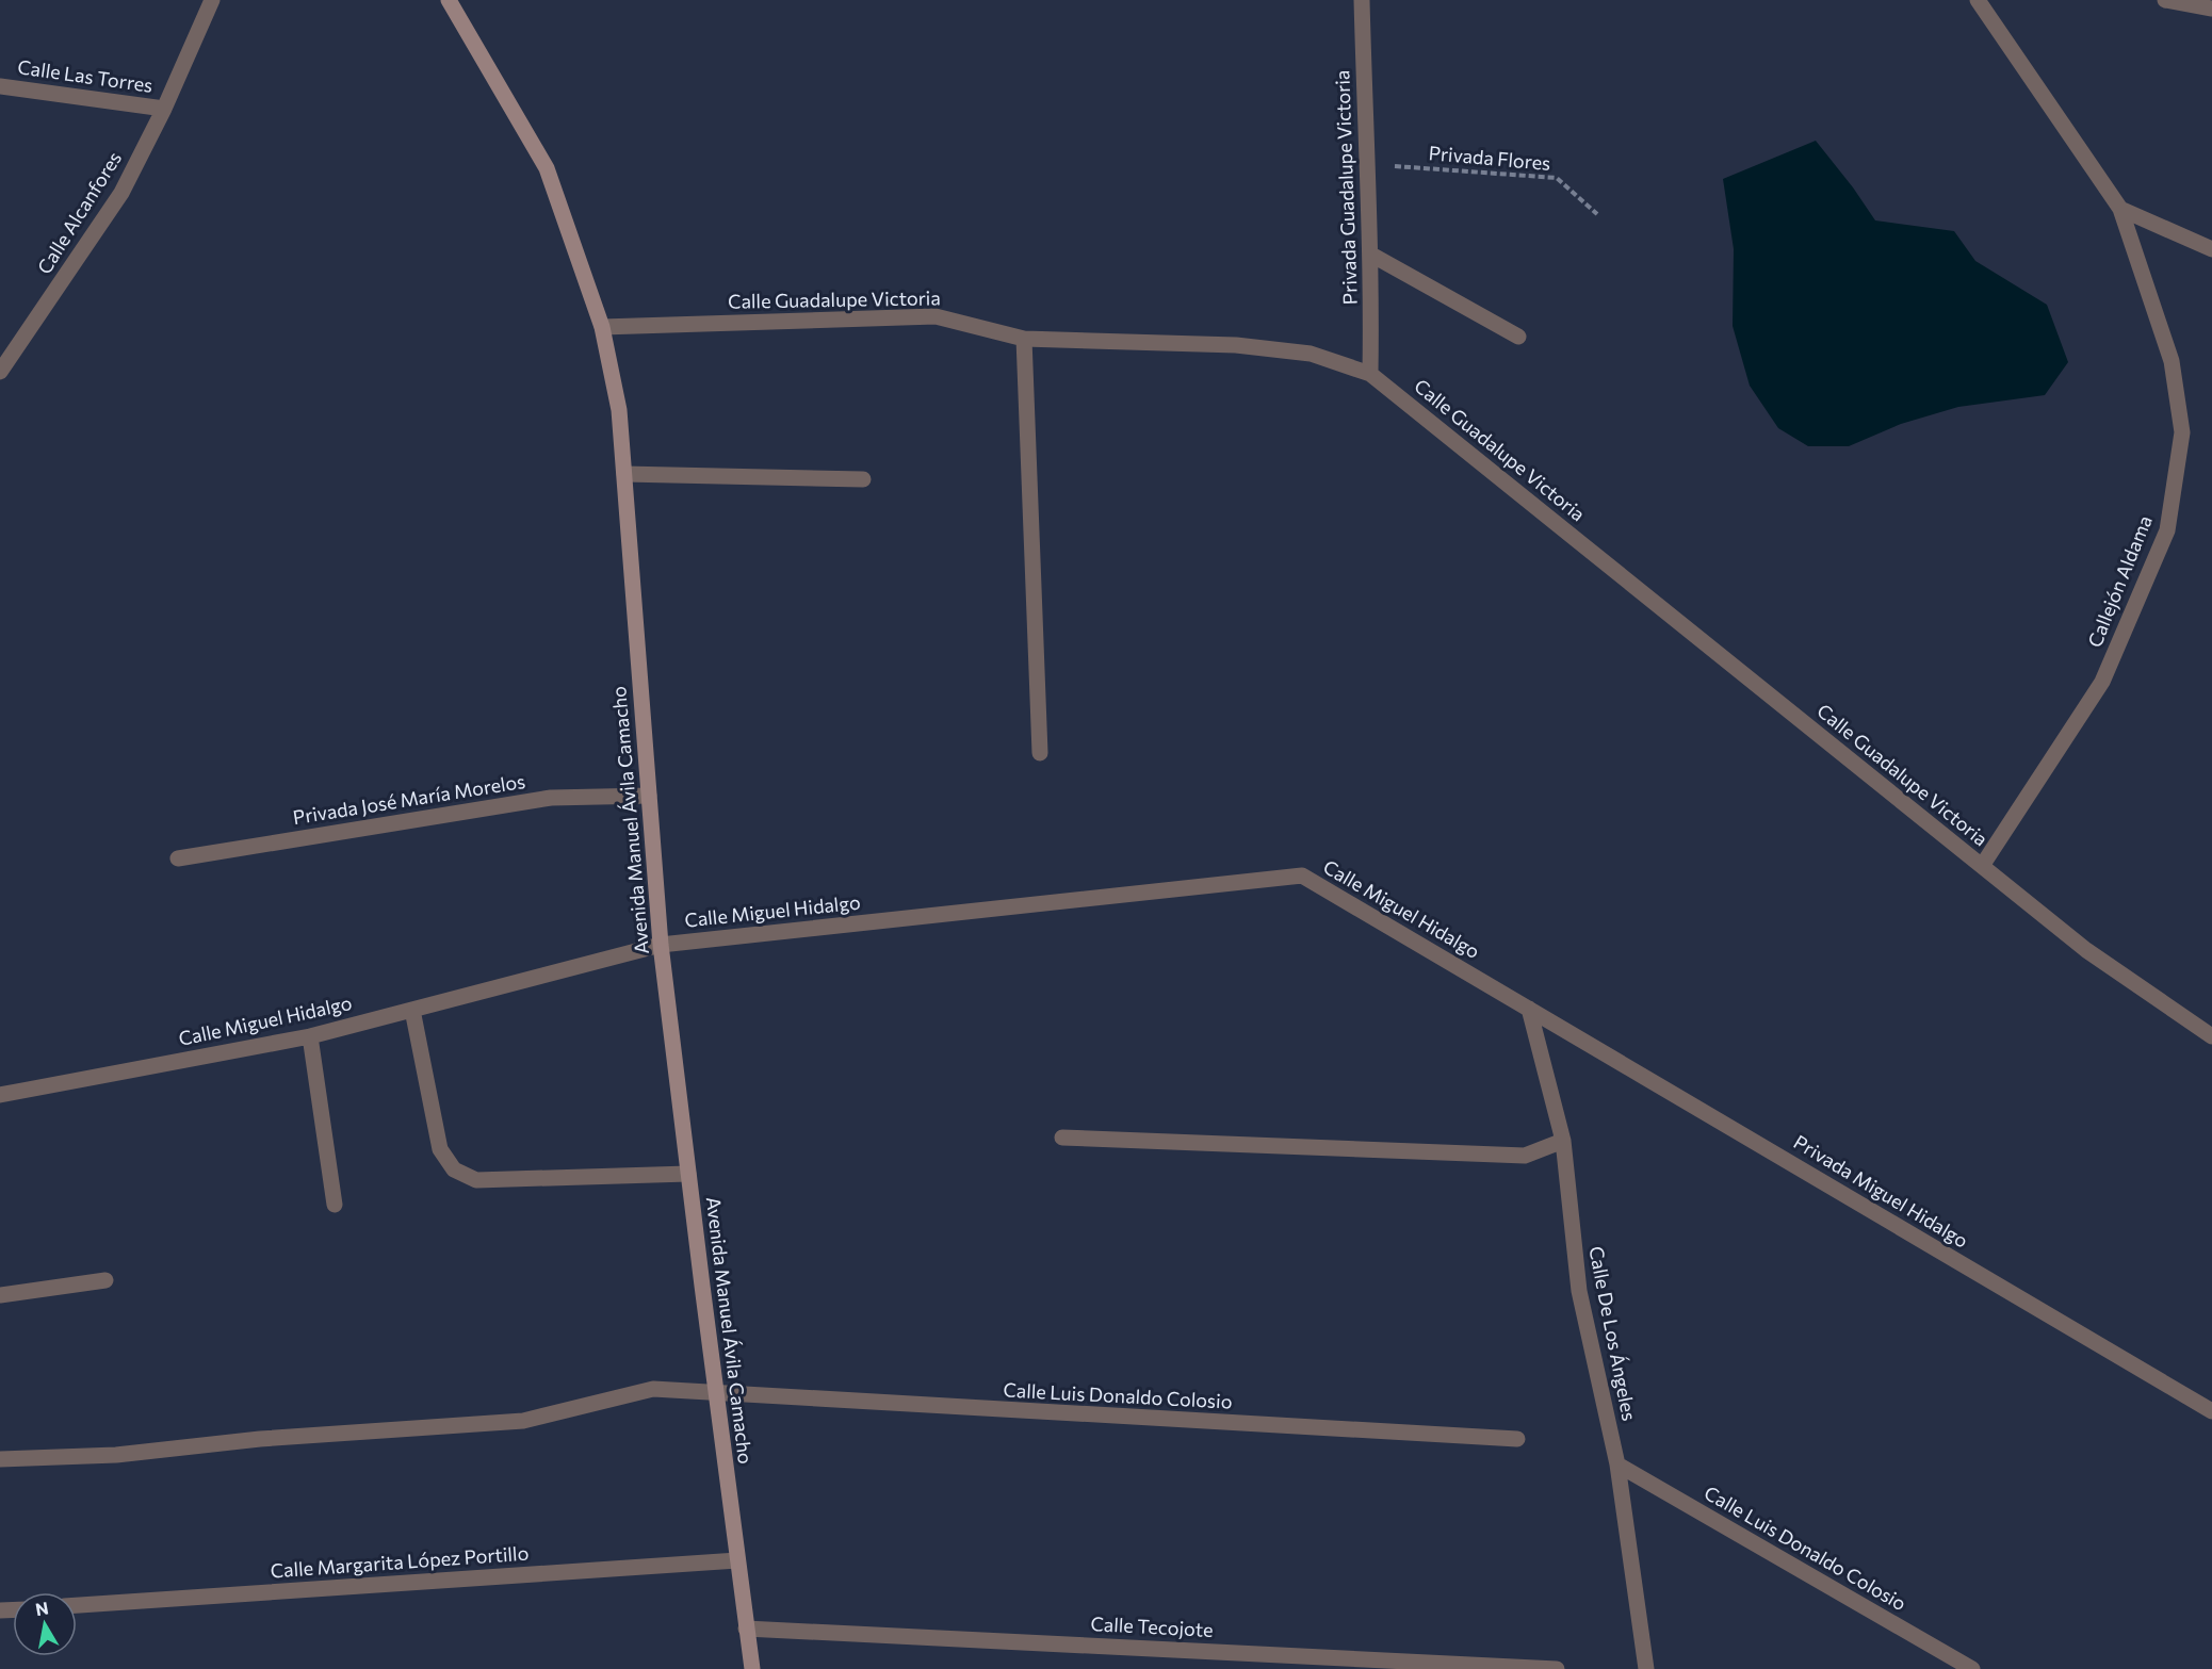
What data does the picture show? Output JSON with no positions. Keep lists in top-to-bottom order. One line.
{"streets":{"street":["Calle Las Torres","Privada Guadalupe Victoria","Calle Alcanfores","Calle Guadalupe Victoria","Callejón Aldama","Privada José María Morelos","Avenida Manuel Ávila Camacho","Calle Miguel Hidalgo","Privada Miguel Hidalgo","Calle De Los Ángeles","Calle Luis Donaldo Colosio","Calle Margarita López Portillo","Calle Tecojote"],"path":["Privada Flores"]},"crossings":[["Calle Las Torres","Calle Alcanfores"],["Privada Flores","Privada Guadalupe Victoria"],["Privada Guadalupe Victoria","Calle Guadalupe Victoria"],["Calle Guadalupe Victoria","Callejón Aldama"],["Calle Guadalupe Victoria","Avenida Manuel Ávila Camacho"],["Privada José María Morelos","Avenida Manuel Ávila Camacho"],["Avenida Manuel Ávila Camacho","Calle Miguel Hidalgo"],["Avenida Manuel Ávila Camacho","Calle Luis Donaldo Colosio"],["Avenida Manuel Ávila Camacho","Calle Margarita López Portillo"],["Avenida Manuel Ávila Camacho","Calle Tecojote"],["Calle Miguel Hidalgo","Privada Miguel Hidalgo"],["Calle Miguel Hidalgo","Calle De Los Ángeles"],["Privada Miguel Hidalgo","Calle De Los Ángeles"],["Calle De Los Ángeles","Calle Luis Donaldo Colosio"]],"north":"top"}
